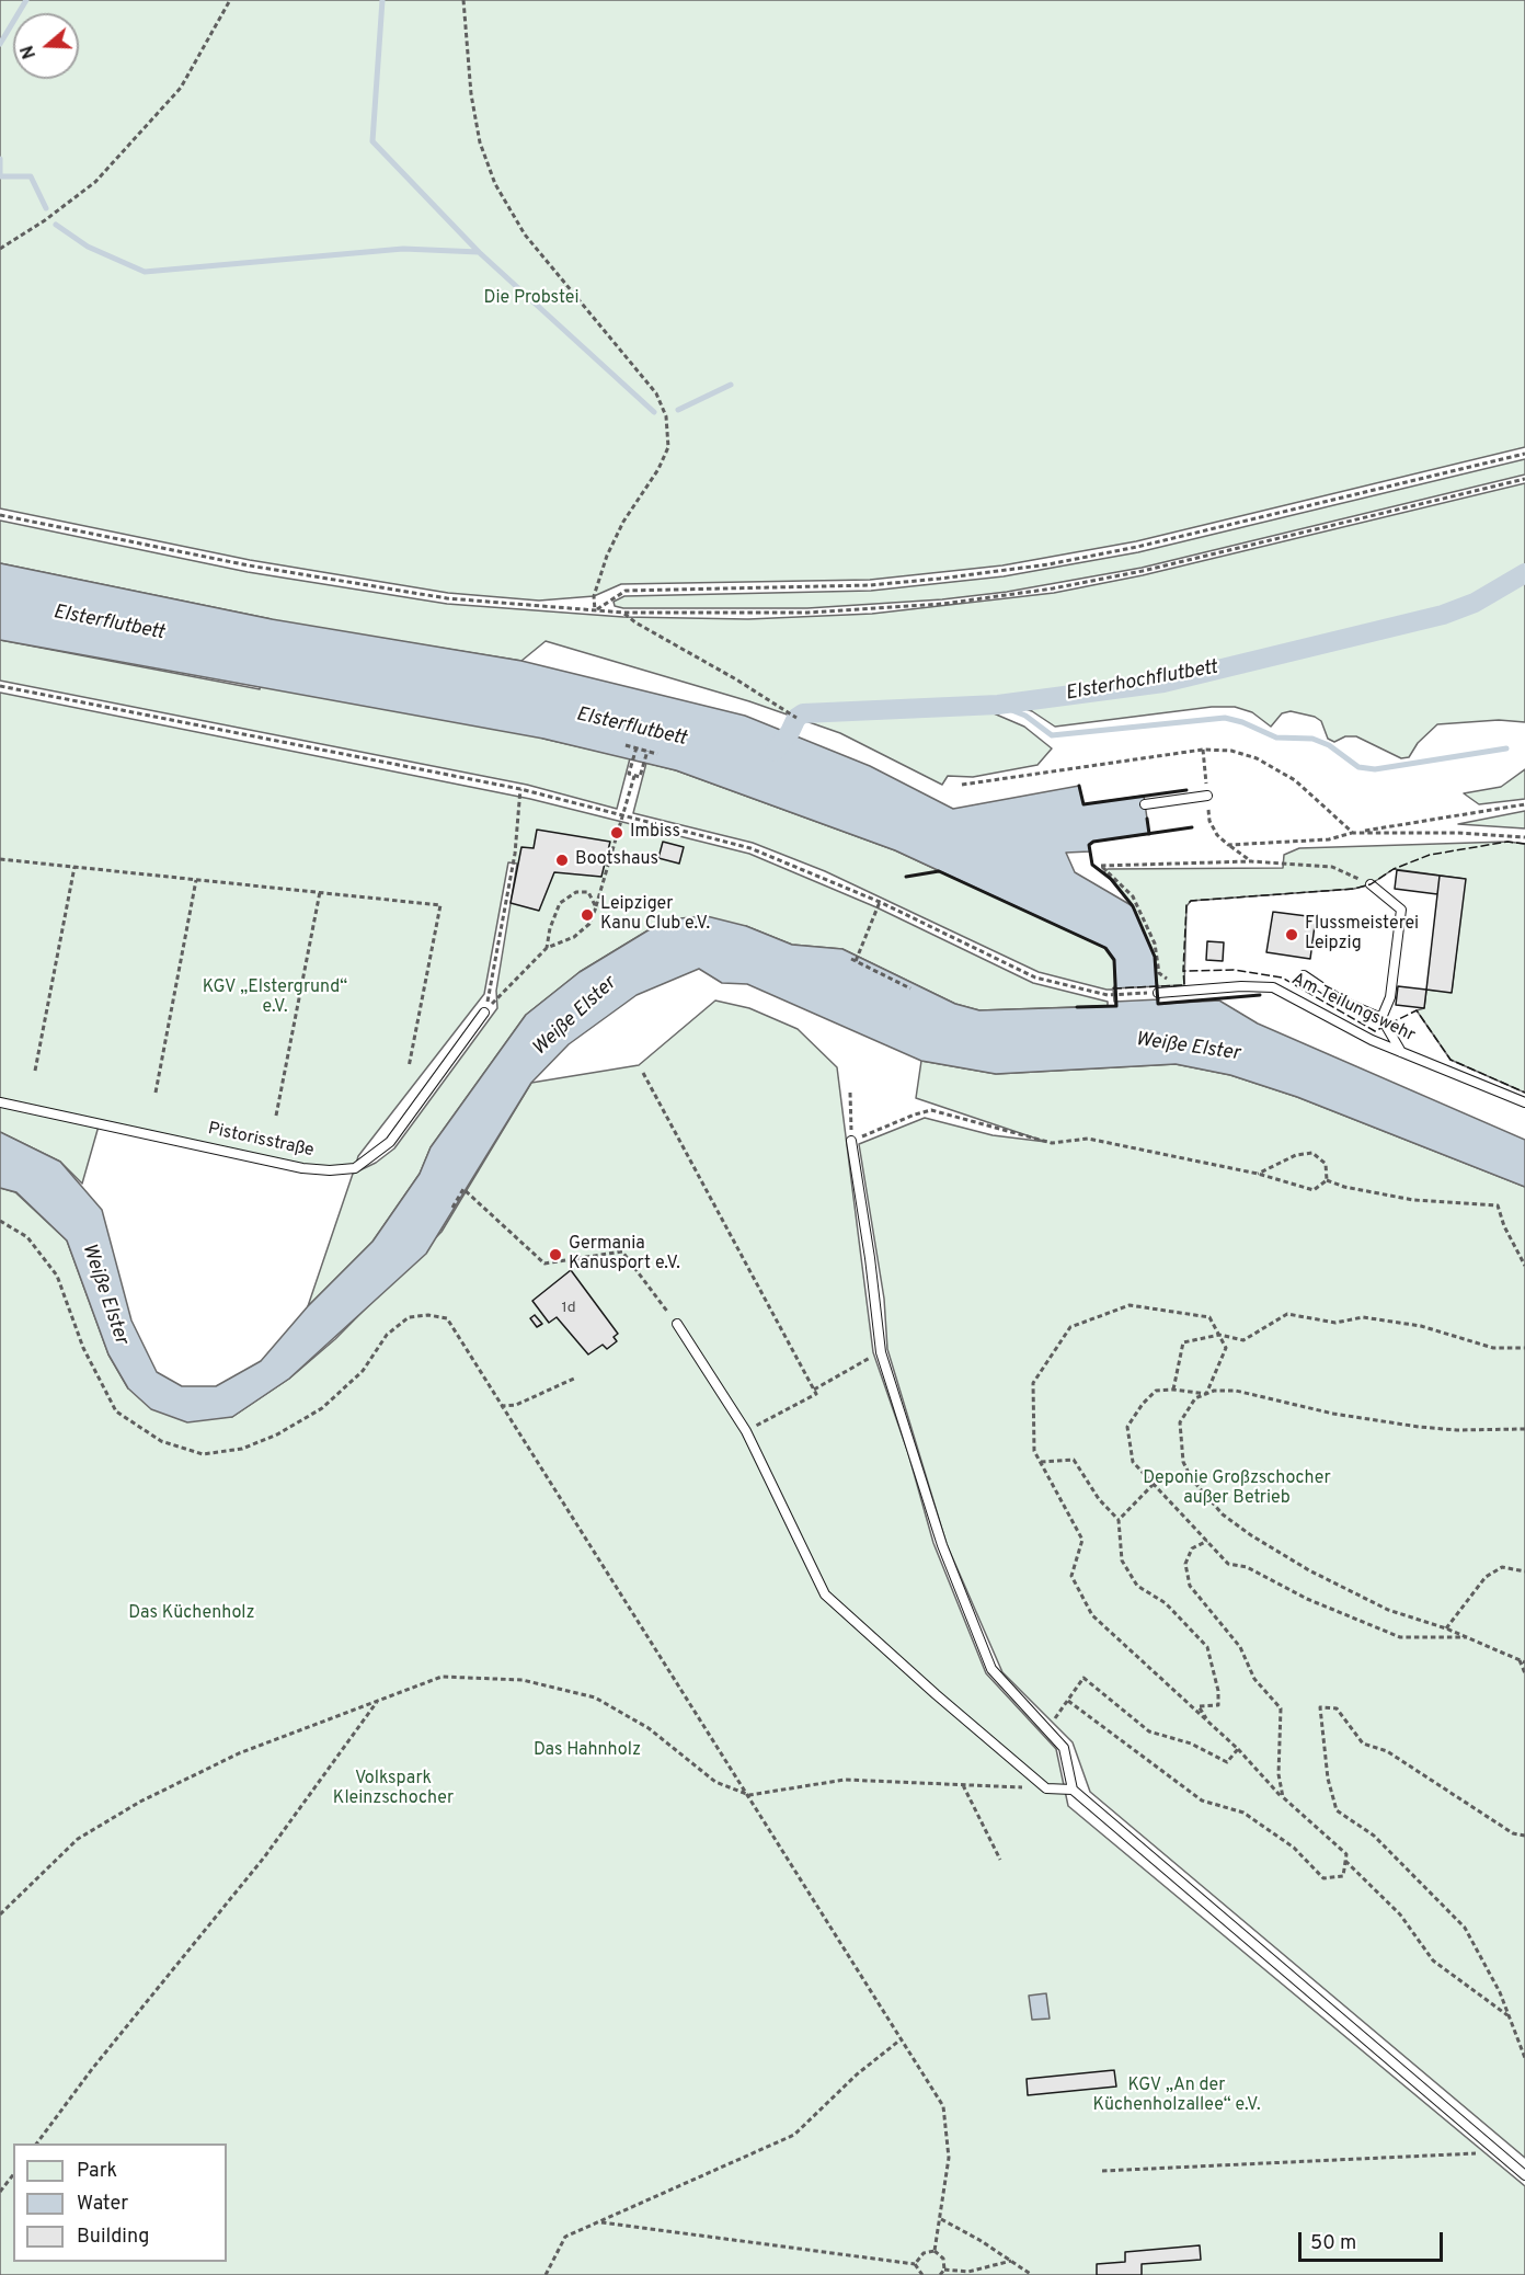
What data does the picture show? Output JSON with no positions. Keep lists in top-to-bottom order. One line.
{"streets":{"lane":["Am Teilungswehr","Pistorisstraße"]},"water":["Elsterflutbett","Elsterhochflutbett","Weiße Elster"],"parks":["Die Probstei","KGV „Elstergrund“ e.V.","Deponie Großzschocher außer Betrieb","Das Küchenholz","Das Hahnholz","Volkspark Kleinzschocher","KGV „An der Küchenholzallee“ e.V."],"places":["Imbiss","Bootshaus","Leipziger Kanu Club e.V.","Flussmeisterei Leipzig","Germania Kanusport e.V."],"house_numbers":["1d"],"legend":["Park","Water","Building"],"scale_bar":"50 m","north":"left"}
